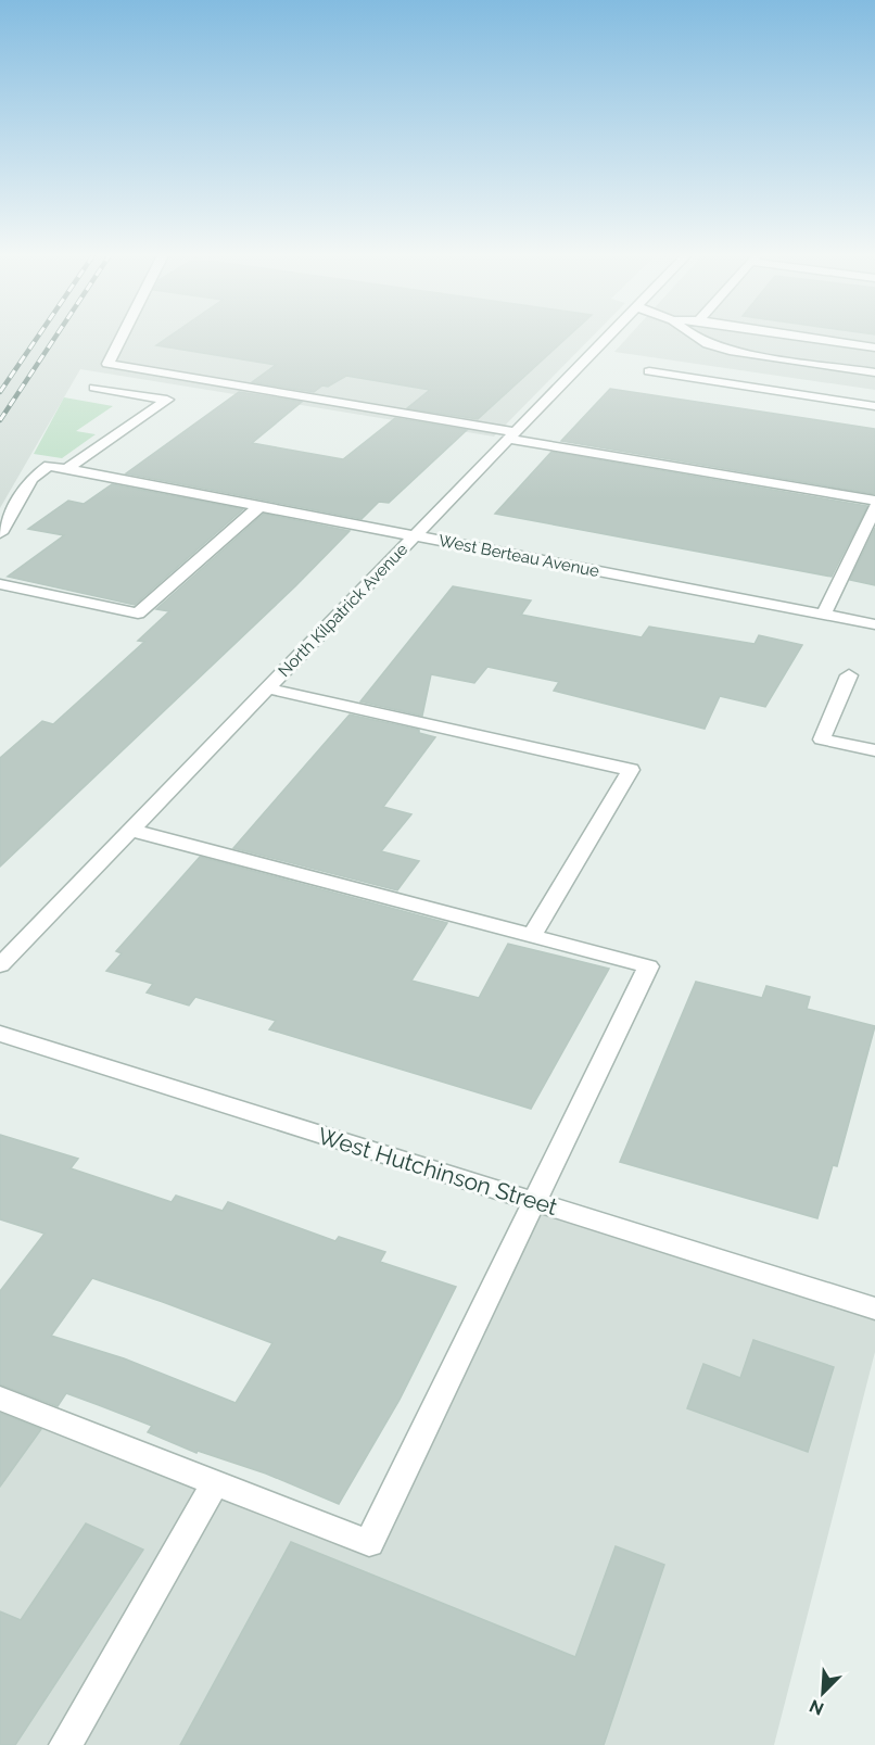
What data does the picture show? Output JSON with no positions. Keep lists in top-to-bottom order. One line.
{"streets":{"street":["West Berteau Avenue","North Kilpatrick Avenue","West Hutchinson Street"]},"crossings":[["West Berteau Avenue","North Kilpatrick Avenue"]],"north":"bottom left"}
